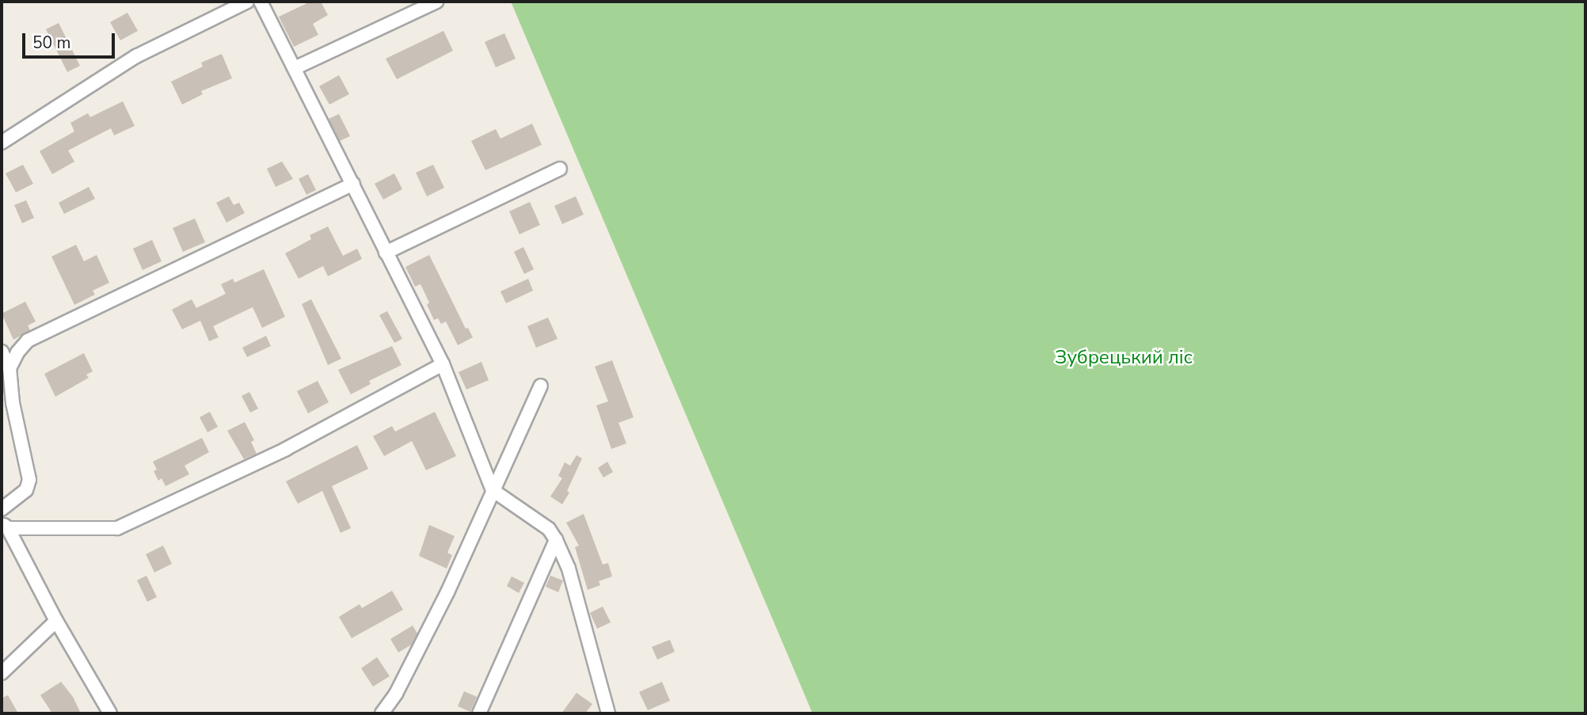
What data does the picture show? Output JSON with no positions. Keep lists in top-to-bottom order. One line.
{"parks":["Зубрецький ліс"],"scale_bar":"50 m"}
